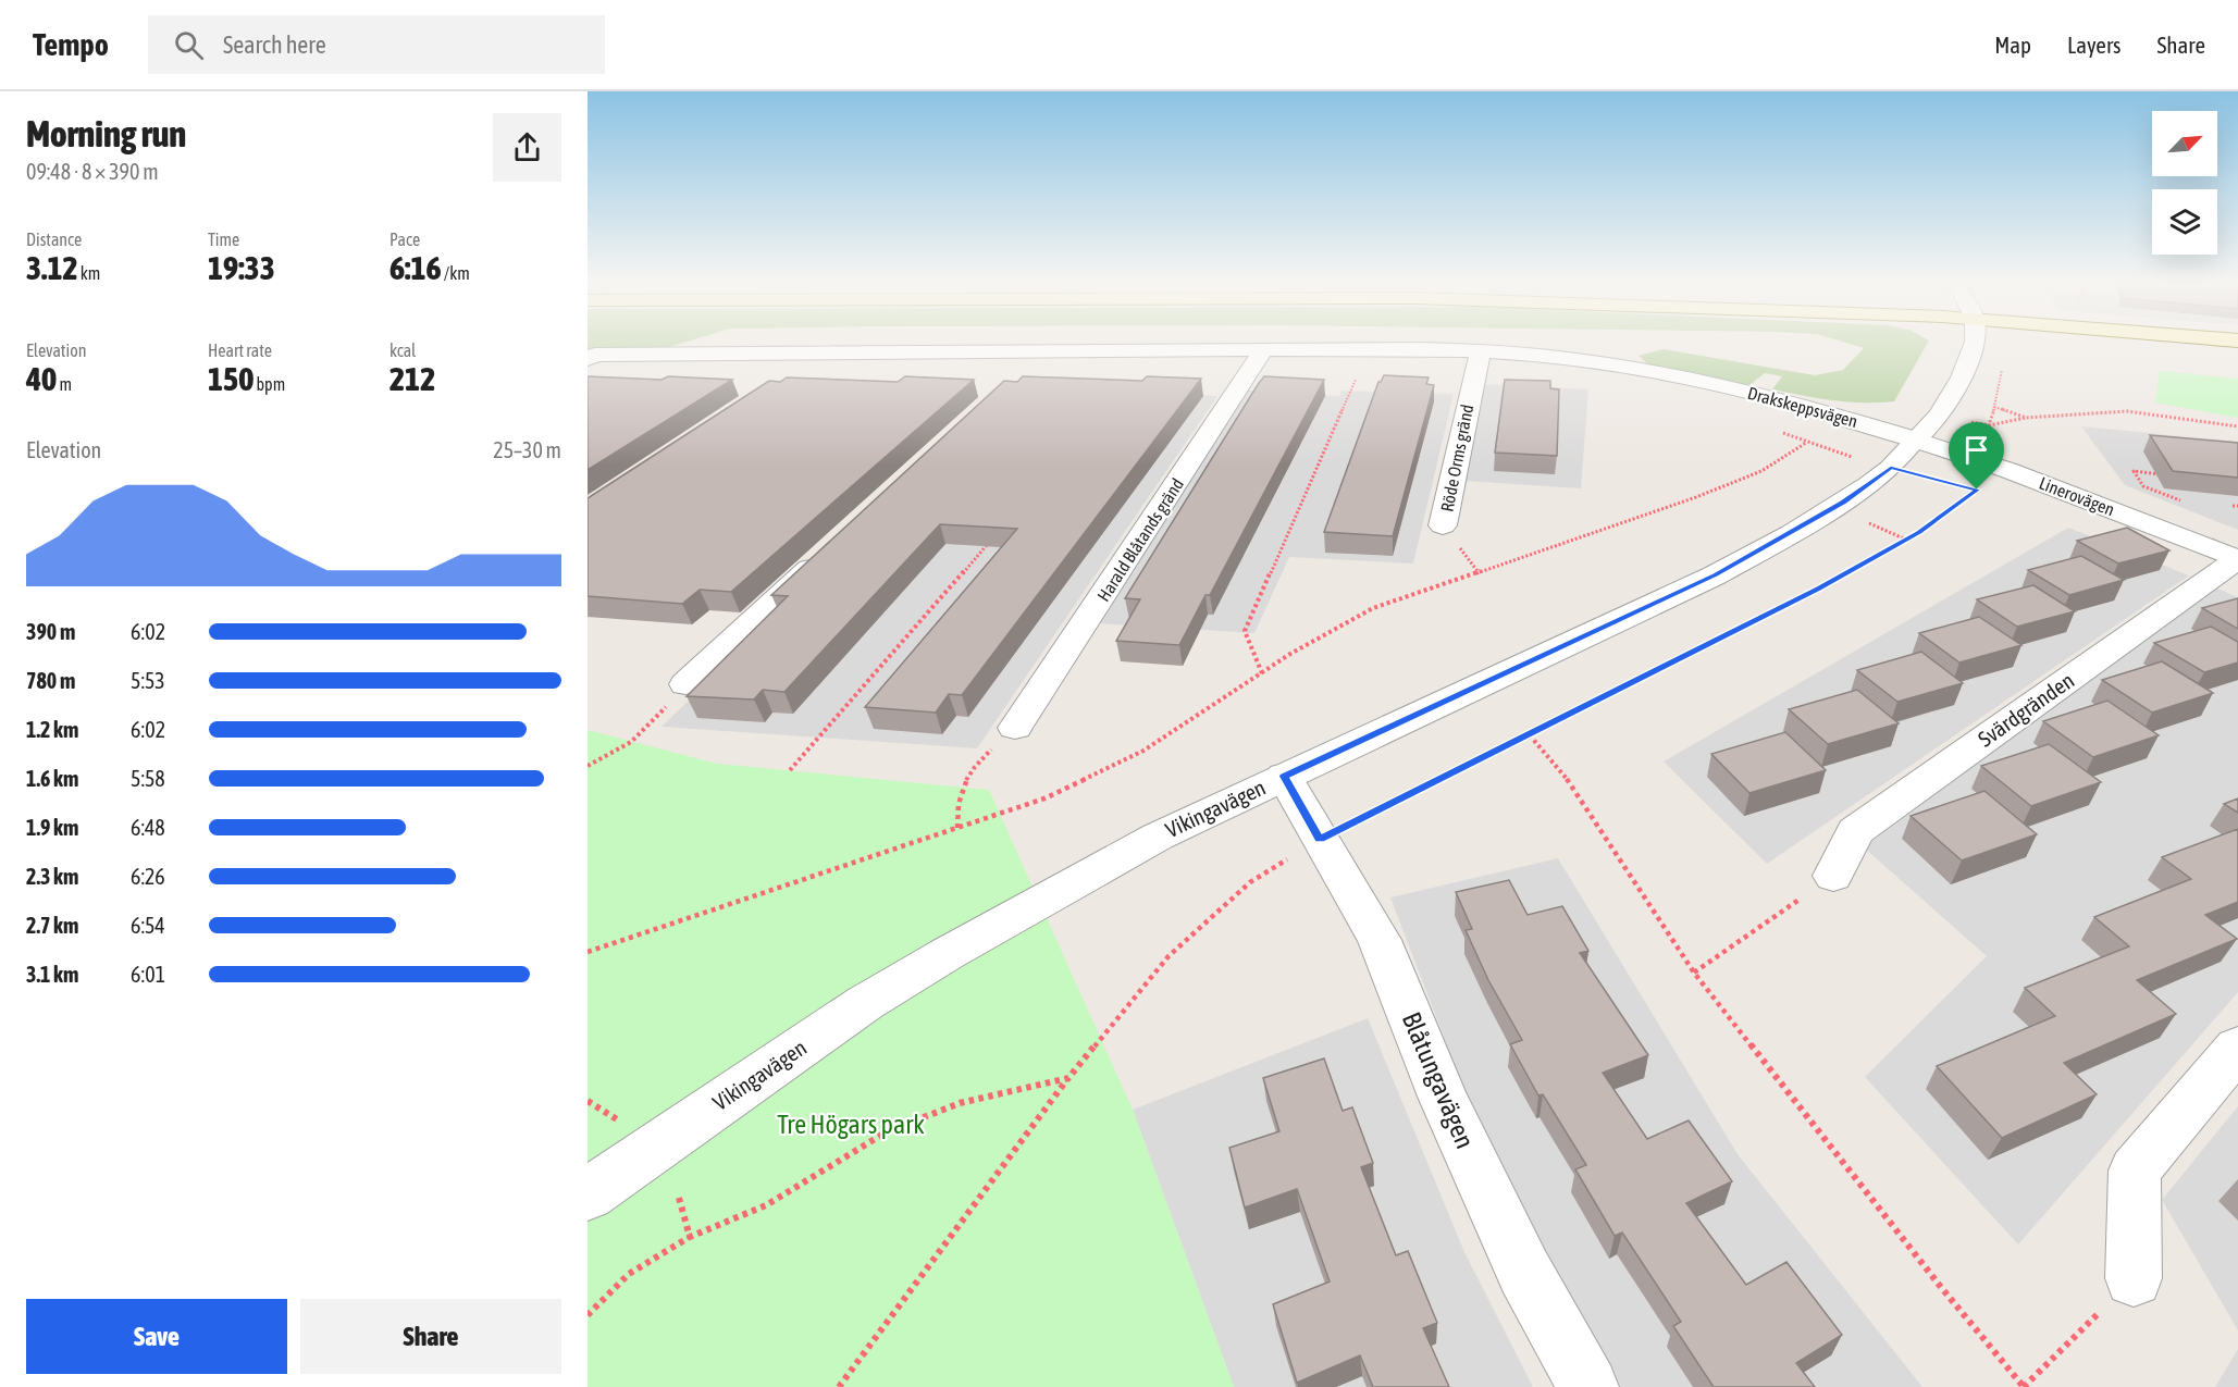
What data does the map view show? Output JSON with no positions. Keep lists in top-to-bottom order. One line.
{"streets":{"street":["Drakskeppsvägen","Röde Orms gränd","Linerovägen","Harald Blåtands gränd","Svärdgränden","Vikingavägen","Blåtungavägen"]},"crossings":[["Drakskeppsvägen","Röde Orms gränd"],["Drakskeppsvägen","Linerovägen"],["Drakskeppsvägen","Harald Blåtands gränd"],["Drakskeppsvägen","Vikingavägen"],["Linerovägen","Svärdgränden"],["Linerovägen","Vikingavägen"],["Vikingavägen","Blåtungavägen"]],"parks":["Tre Högars park"],"north":"top right","page":{"header":"Tempo","search":"Search here","nav":["Map","Layers","Share"],"heading":["Morning run","09:48 · 8 × 390 m"],"stats":[["Distance","3.12 km"],["Time","19:33"],["Pace","6:16 /km"],["Elevation","40 m"],["Heart rate","150 bpm"],["kcal","212"]],"chart":["Elevation","25–30 m"],"list":[{"name":"390 m","note":"6:02"},{"name":"780 m","note":"5:53"},{"name":"1.2 km","note":"6:02"},{"name":"1.6 km","note":"5:58"},{"name":"1.9 km","note":"6:48"},{"name":"2.3 km","note":"6:26"},{"name":"2.7 km","note":"6:54"},{"name":"3.1 km","note":"6:01"}],"buttons":["Save","Share"]}}
